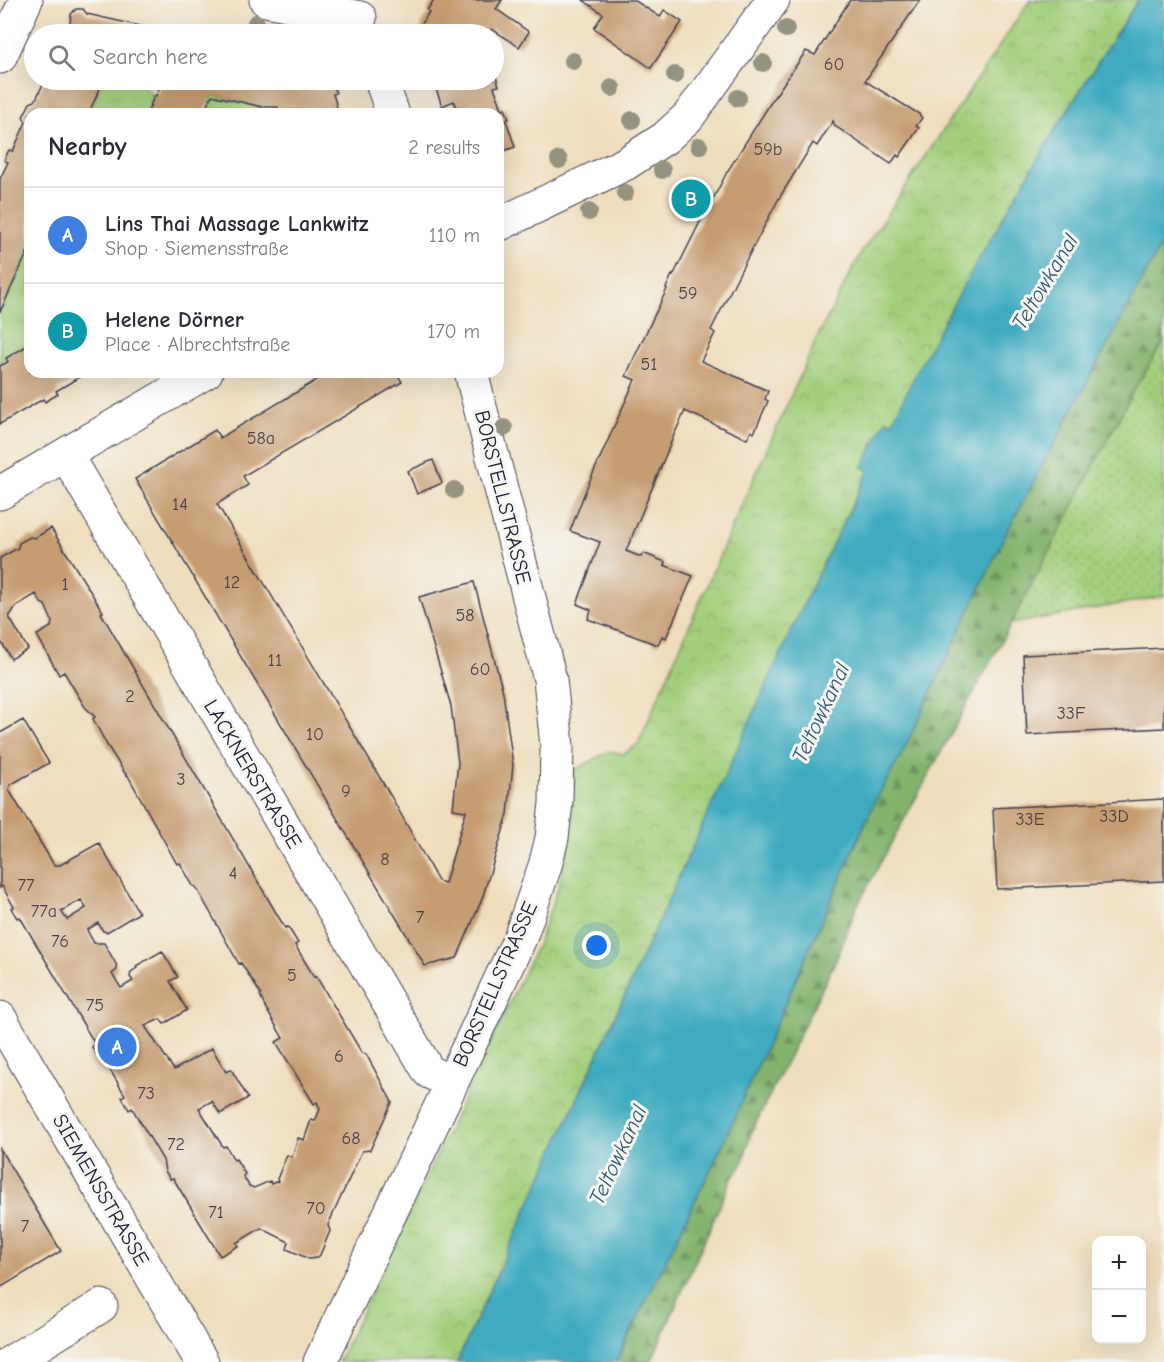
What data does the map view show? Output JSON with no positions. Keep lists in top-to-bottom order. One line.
{"streets":{"street":["BORSTELLSTRASSE","LACKNERSTRASSE","SIEMENSSTRASSE"]},"crossings":[["BORSTELLSTRASSE","LACKNERSTRASSE"]],"water":["Teltowkanal"],"house_numbers":["60","59b","59","51","58a","14","12","1","58","11","60","2","33F","10","3","9","33D","33E","8","4","77","77a","7","76","5","75","6","73","68","72","70","71","7"],"page":{"search":"Search here","heading":["Nearby","2 results"],"pins":["B","A"],"list":[{"mark":"A","name":"Lins Thai Massage Lankwitz","note":"Shop · Siemensstraße","value":"110 m"},{"mark":"B","name":"Helene Dörner","note":"Place · Albrechtstraße","value":"170 m"}],"map_buttons":["+","−"]}}
